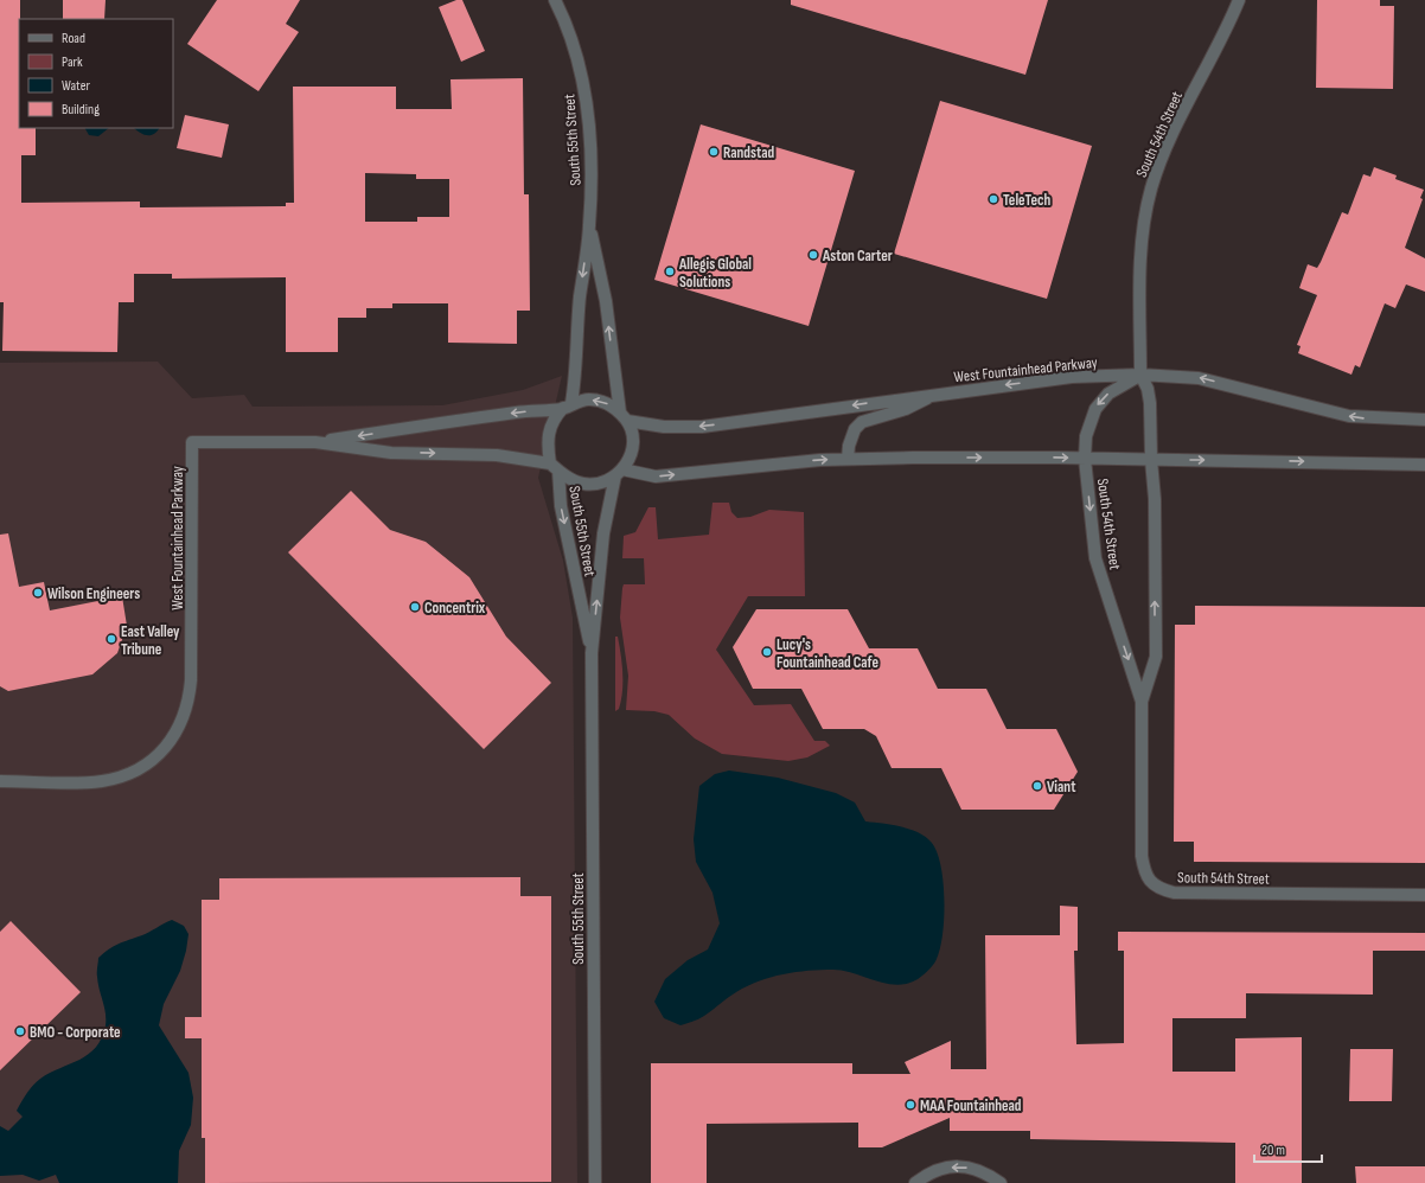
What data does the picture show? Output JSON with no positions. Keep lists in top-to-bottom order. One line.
{"streets":{"street":["South 54th Street","South 55th Street","West Fountainhead Parkway"]},"crossings":[["South 54th Street","West Fountainhead Parkway"],["South 55th Street","West Fountainhead Parkway"]],"places":["Randstad","TeleTech","Aston Carter","Allegis Global Solutions","Wilson Engineers","Concentrix","East Valley Tribune","Lucy's Fountainhead Cafe","Viant","BMO - Corporate","MAA Fountainhead"],"legend":["Road","Park","Water","Building"],"scale_bar":"20 m"}
